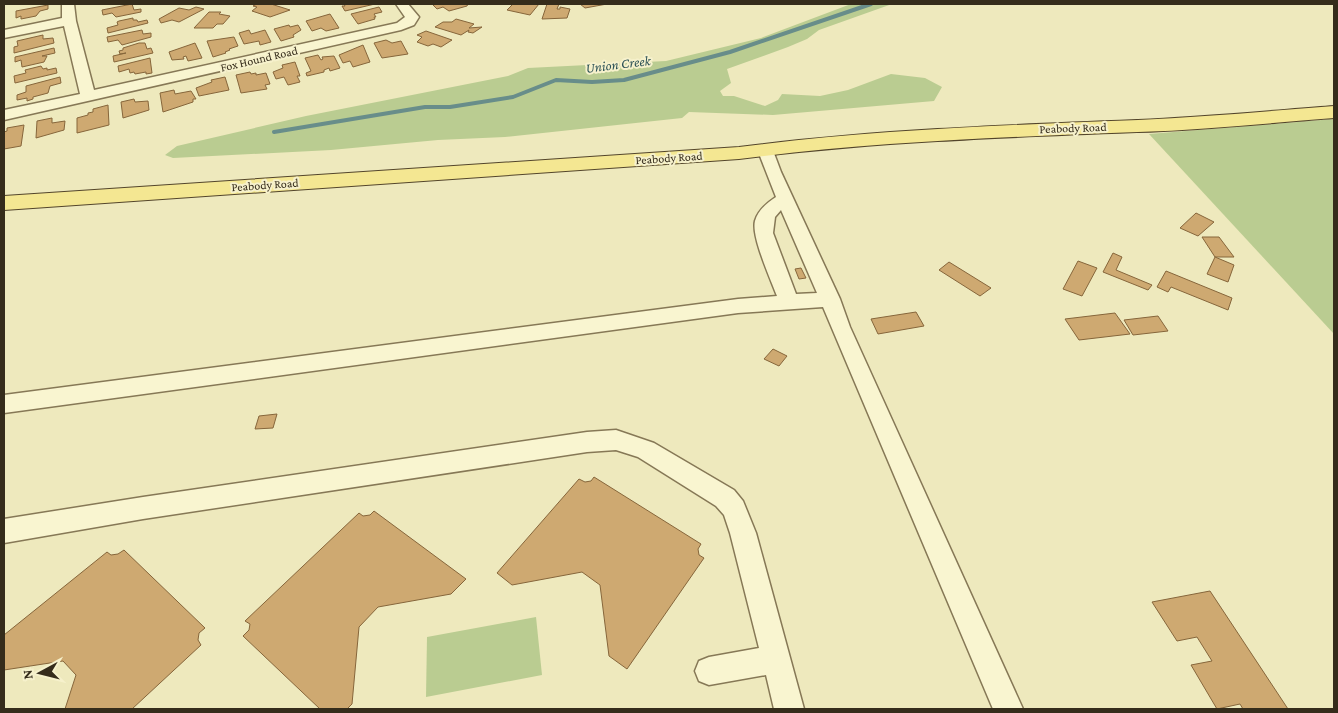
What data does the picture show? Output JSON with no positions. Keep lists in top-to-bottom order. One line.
{"streets":{"main road":["Peabody Road"],"street":["Fox Hound Road"]},"water":["Union Creek"],"north":"left"}
